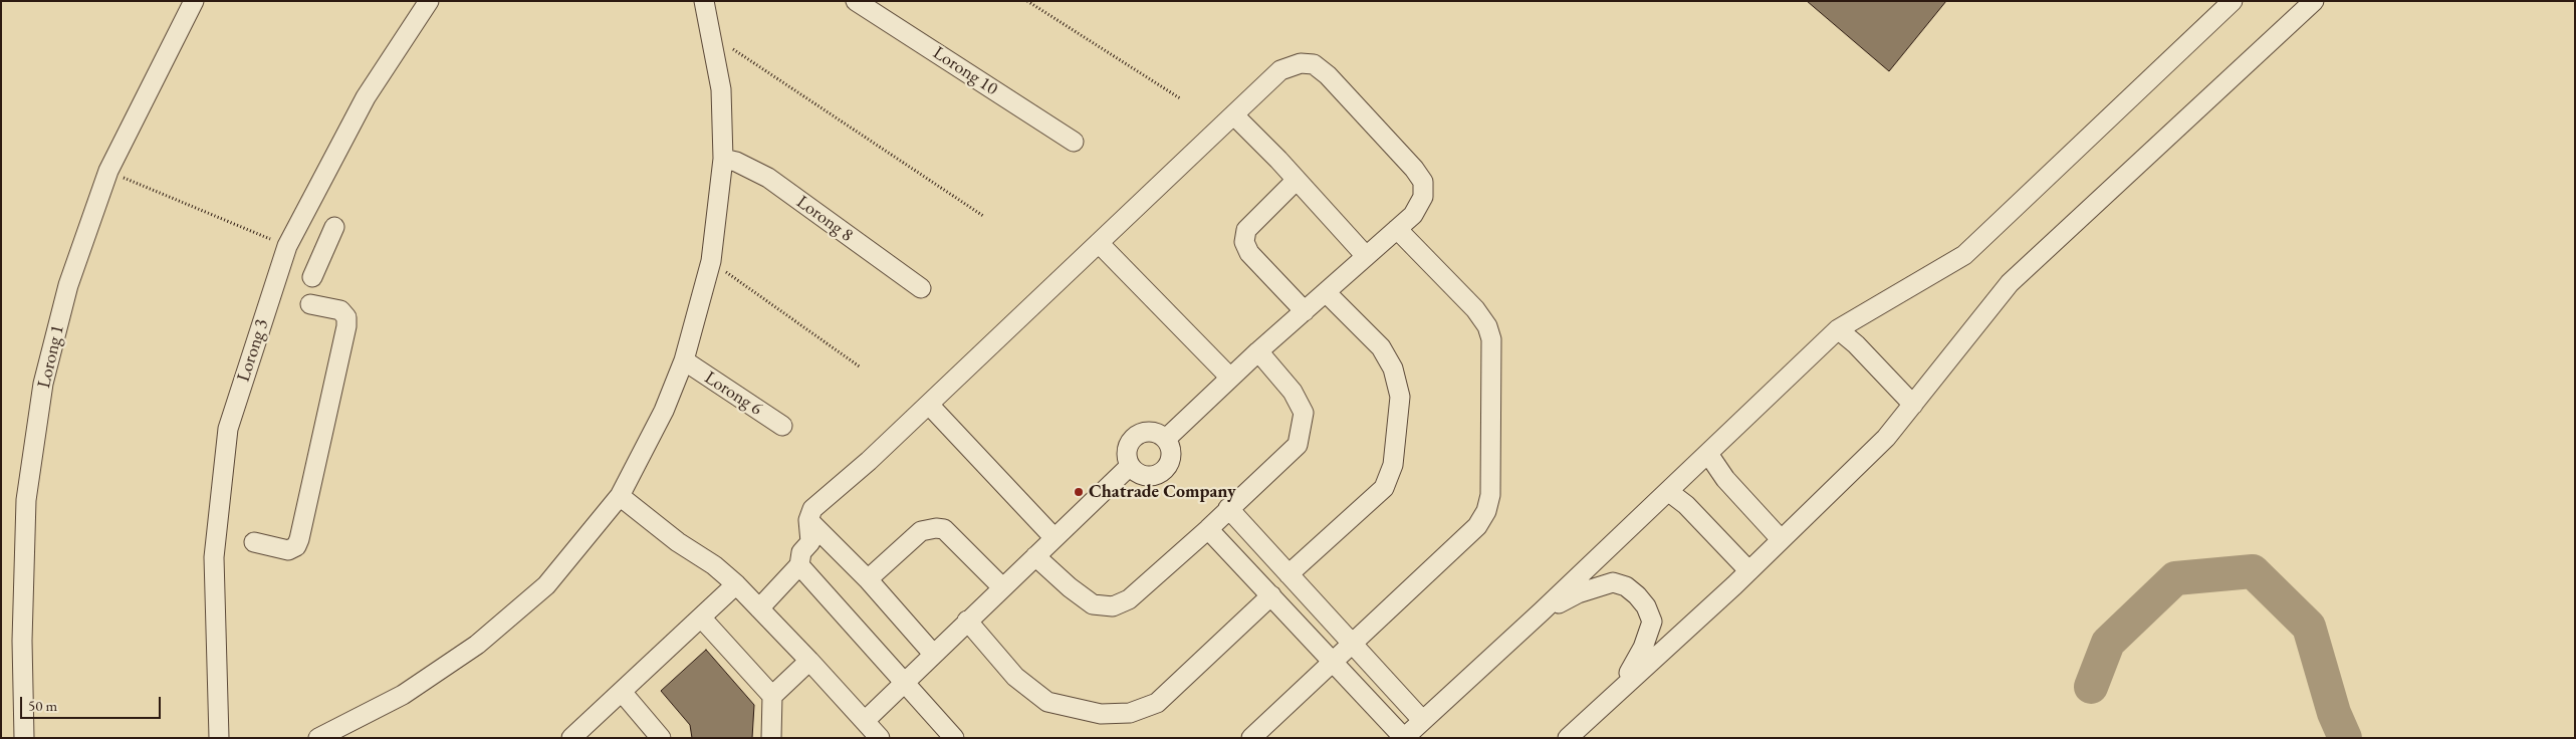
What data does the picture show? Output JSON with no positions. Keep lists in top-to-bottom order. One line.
{"streets":{"street":["Lorong 10","Lorong 8","Lorong 3","Lorong 1","Lorong 6"]},"places":["Chatrade Company"],"scale_bar":"50 m"}
